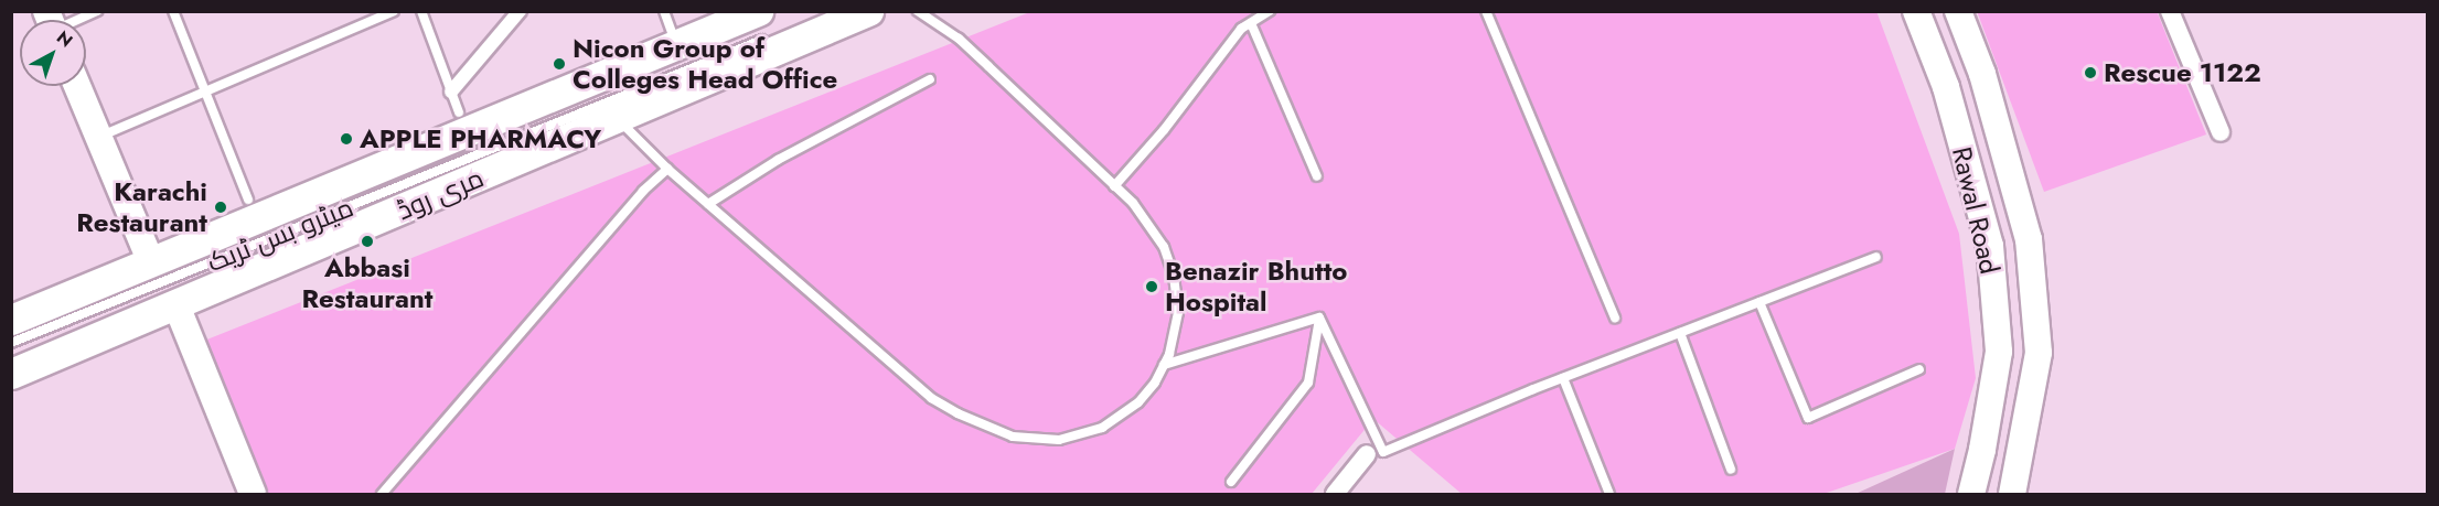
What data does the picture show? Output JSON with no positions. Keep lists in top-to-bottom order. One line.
{"streets":{"main road":["مری روڈ","Rawal Road"],"lane":["میٹرو بس ٹریک"]},"places":["Nicon Group of Colleges Head Office","Rescue 1122","APPLE PHARMACY","Karachi Restaurant","Abbasi Restaurant","Benazir Bhutto Hospital"],"north":"top right"}
